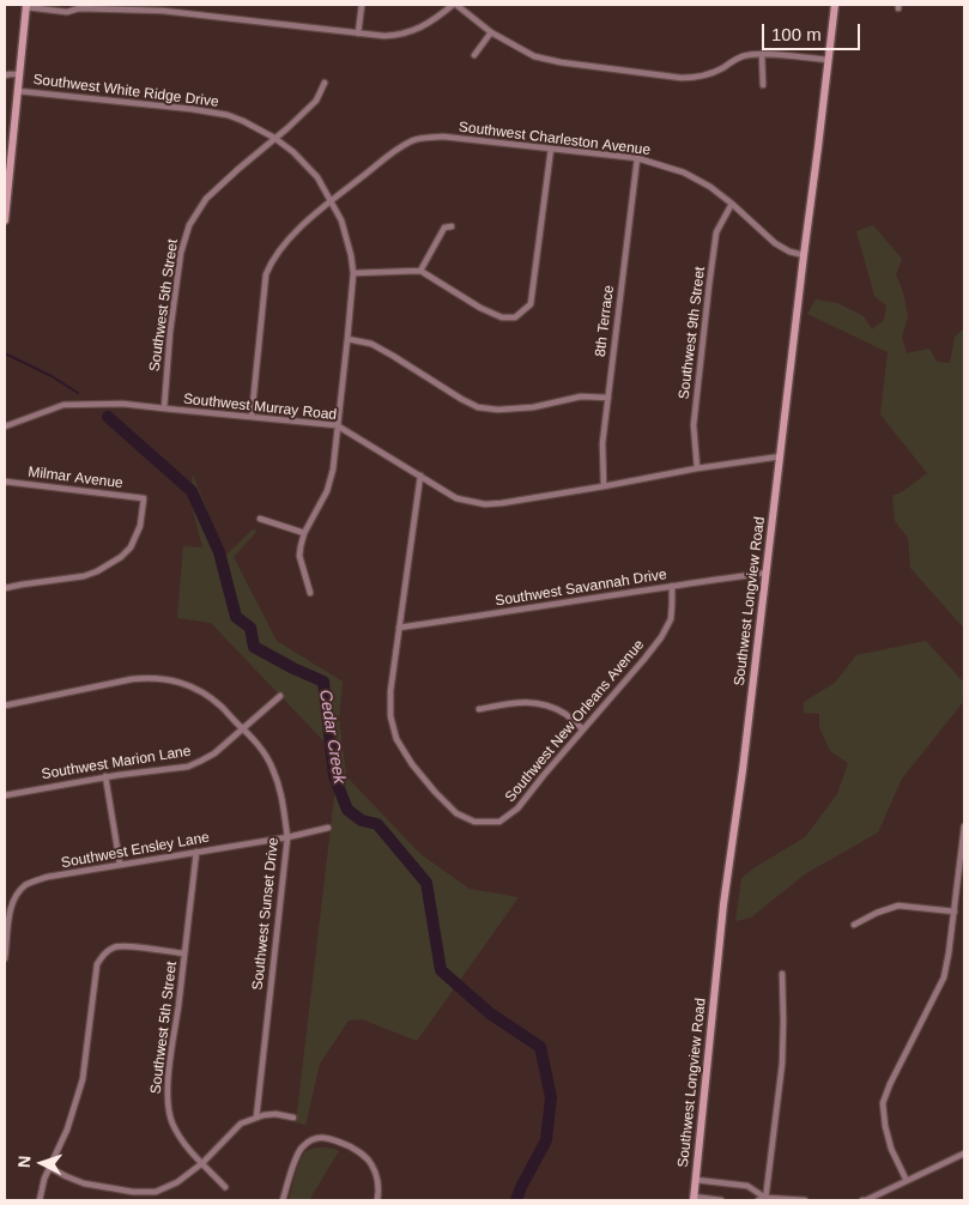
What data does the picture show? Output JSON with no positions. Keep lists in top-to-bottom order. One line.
{"streets":{"street":["Southwest White Ridge Drive","Southwest Charleston Avenue","Southwest 5th Street","8th Terrace","Southwest 9th Street","Southwest Murray Road","Milmar Avenue","Southwest Savannah Drive","Southwest Longview Road","Southwest New Orleans Avenue","Southwest Marion Lane","Southwest Ensley Lane","Southwest Sunset Drive"]},"crossings":[["Southwest White Ridge Drive","Southwest Charleston Avenue"],["Southwest White Ridge Drive","Southwest 5th Street"],["Southwest White Ridge Drive","Southwest Murray Road"],["Southwest Charleston Avenue","8th Terrace"],["Southwest Charleston Avenue","Southwest 9th Street"],["Southwest Charleston Avenue","Southwest Murray Road"],["Southwest Charleston Avenue","Southwest Longview Road"],["Southwest 5th Street","Southwest Murray Road"],["Southwest 5th Street","Southwest Ensley Lane"],["8th Terrace","Southwest Murray Road"],["Southwest 9th Street","Southwest Murray Road"],["Southwest Murray Road","Southwest Longview Road"],["Southwest Murray Road","Southwest New Orleans Avenue"],["Southwest Savannah Drive","Southwest Longview Road"],["Southwest Savannah Drive","Southwest New Orleans Avenue"],["Southwest Marion Lane","Southwest Sunset Drive"],["Southwest Ensley Lane","Southwest Sunset Drive"]],"water":["Cedar Creek"],"scale_bar":"100 m","north":"left"}
